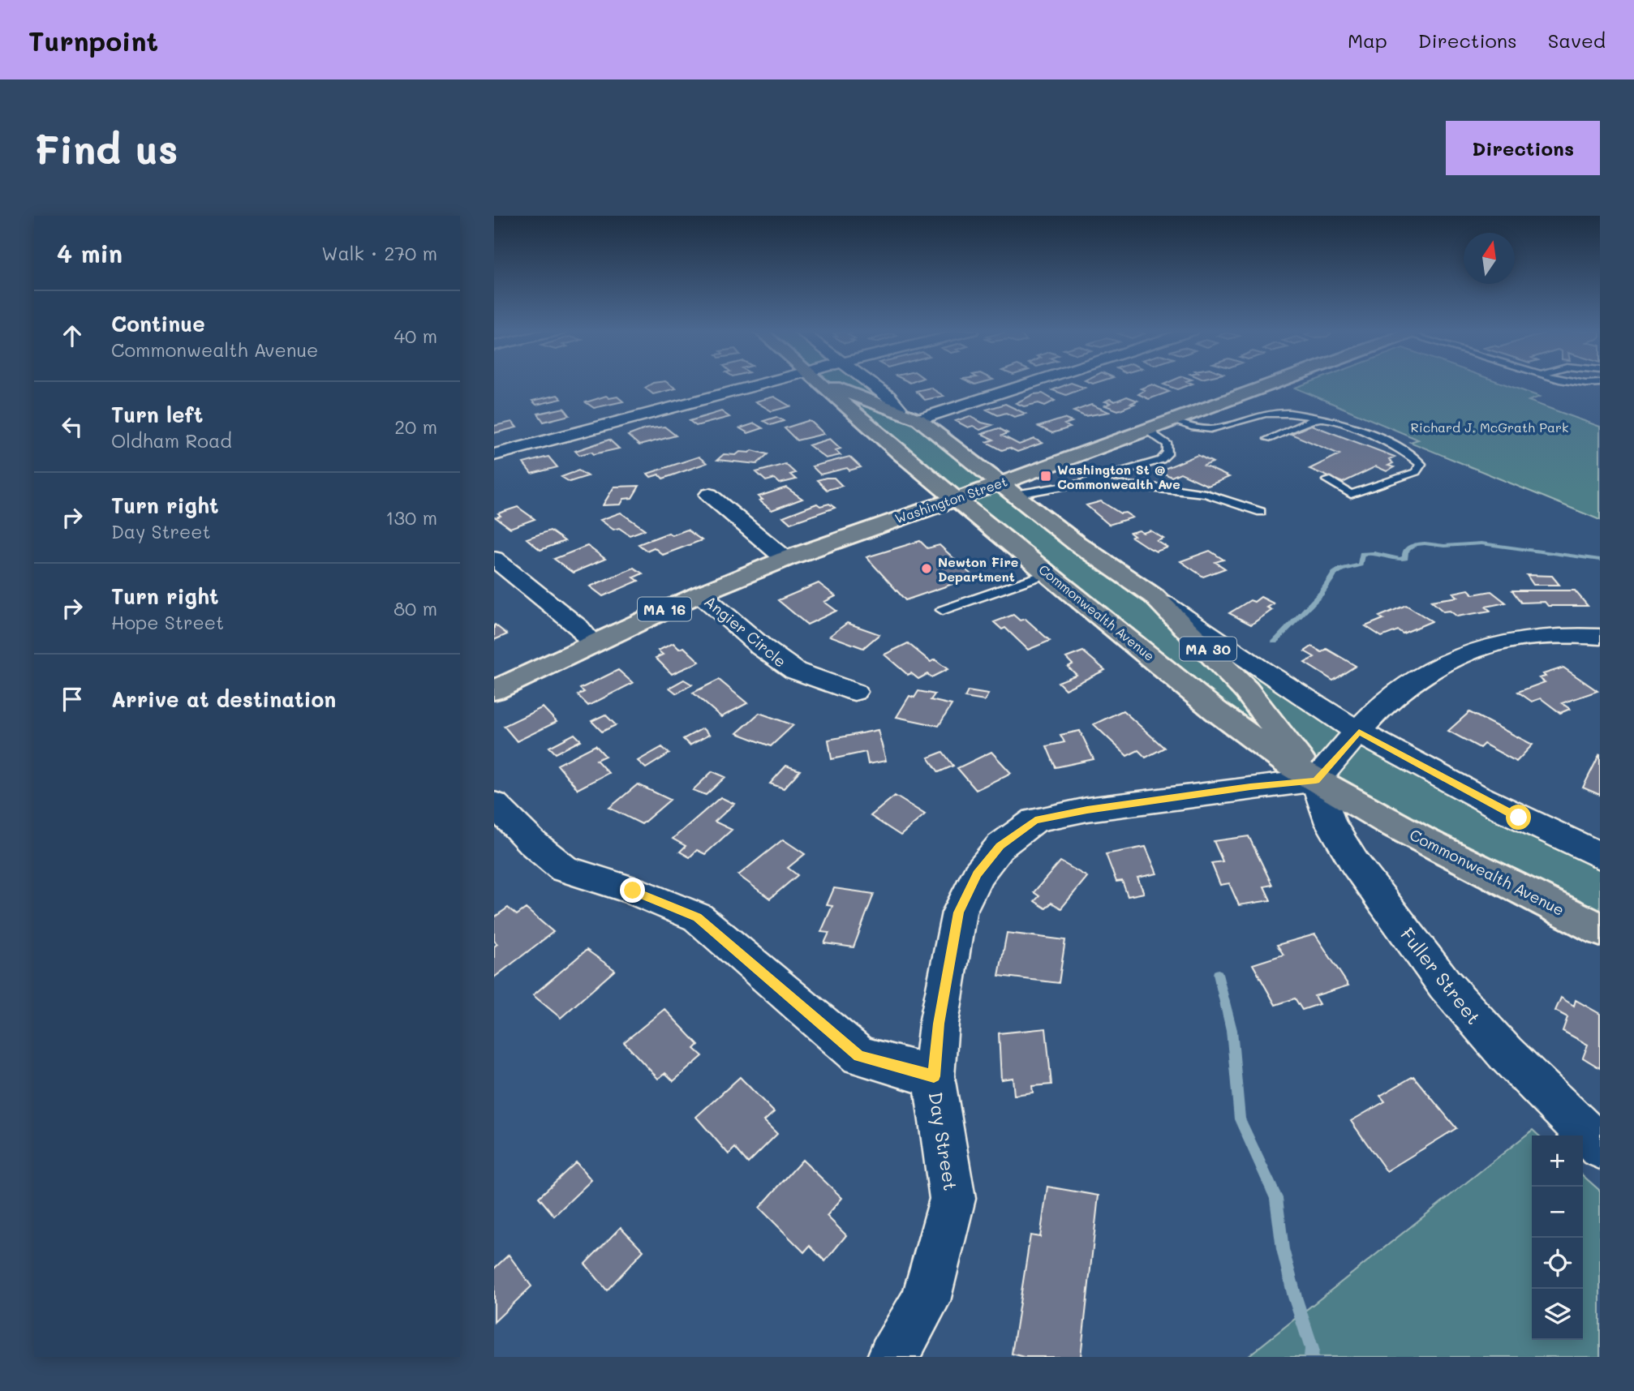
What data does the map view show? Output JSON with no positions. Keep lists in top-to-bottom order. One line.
{"streets":{"main road":["Washington Street","MA 16","Commonwealth Avenue","MA 30"],"street":["Angier Circle","Fuller Street","Day Street"]},"crossings":[["Washington Street","Commonwealth Avenue"],["Washington Street","Angier Circle"],["Commonwealth Avenue","Fuller Street"],["Commonwealth Avenue","Day Street"],["Fuller Street","Day Street"]],"parks":["Richard J. McGrath Park"],"places":{"transit":["Washington St @ Commonwealth Ave"],"other":["Newton Fire Department"]},"north":"top","page":{"header":"Turnpoint","nav":["Map","Directions","Saved"],"buttons":"Directions","title":"Find us","heading":["4 min","Walk · 270 m"],"list":[["Continue","Commonwealth Avenue","40 m"],["Turn left","Oldham Road","20 m"],["Turn right","Day Street","130 m"],["Turn right","Hope Street","80 m"],"Arrive at destination"],"map_buttons":["+","−"]}}
